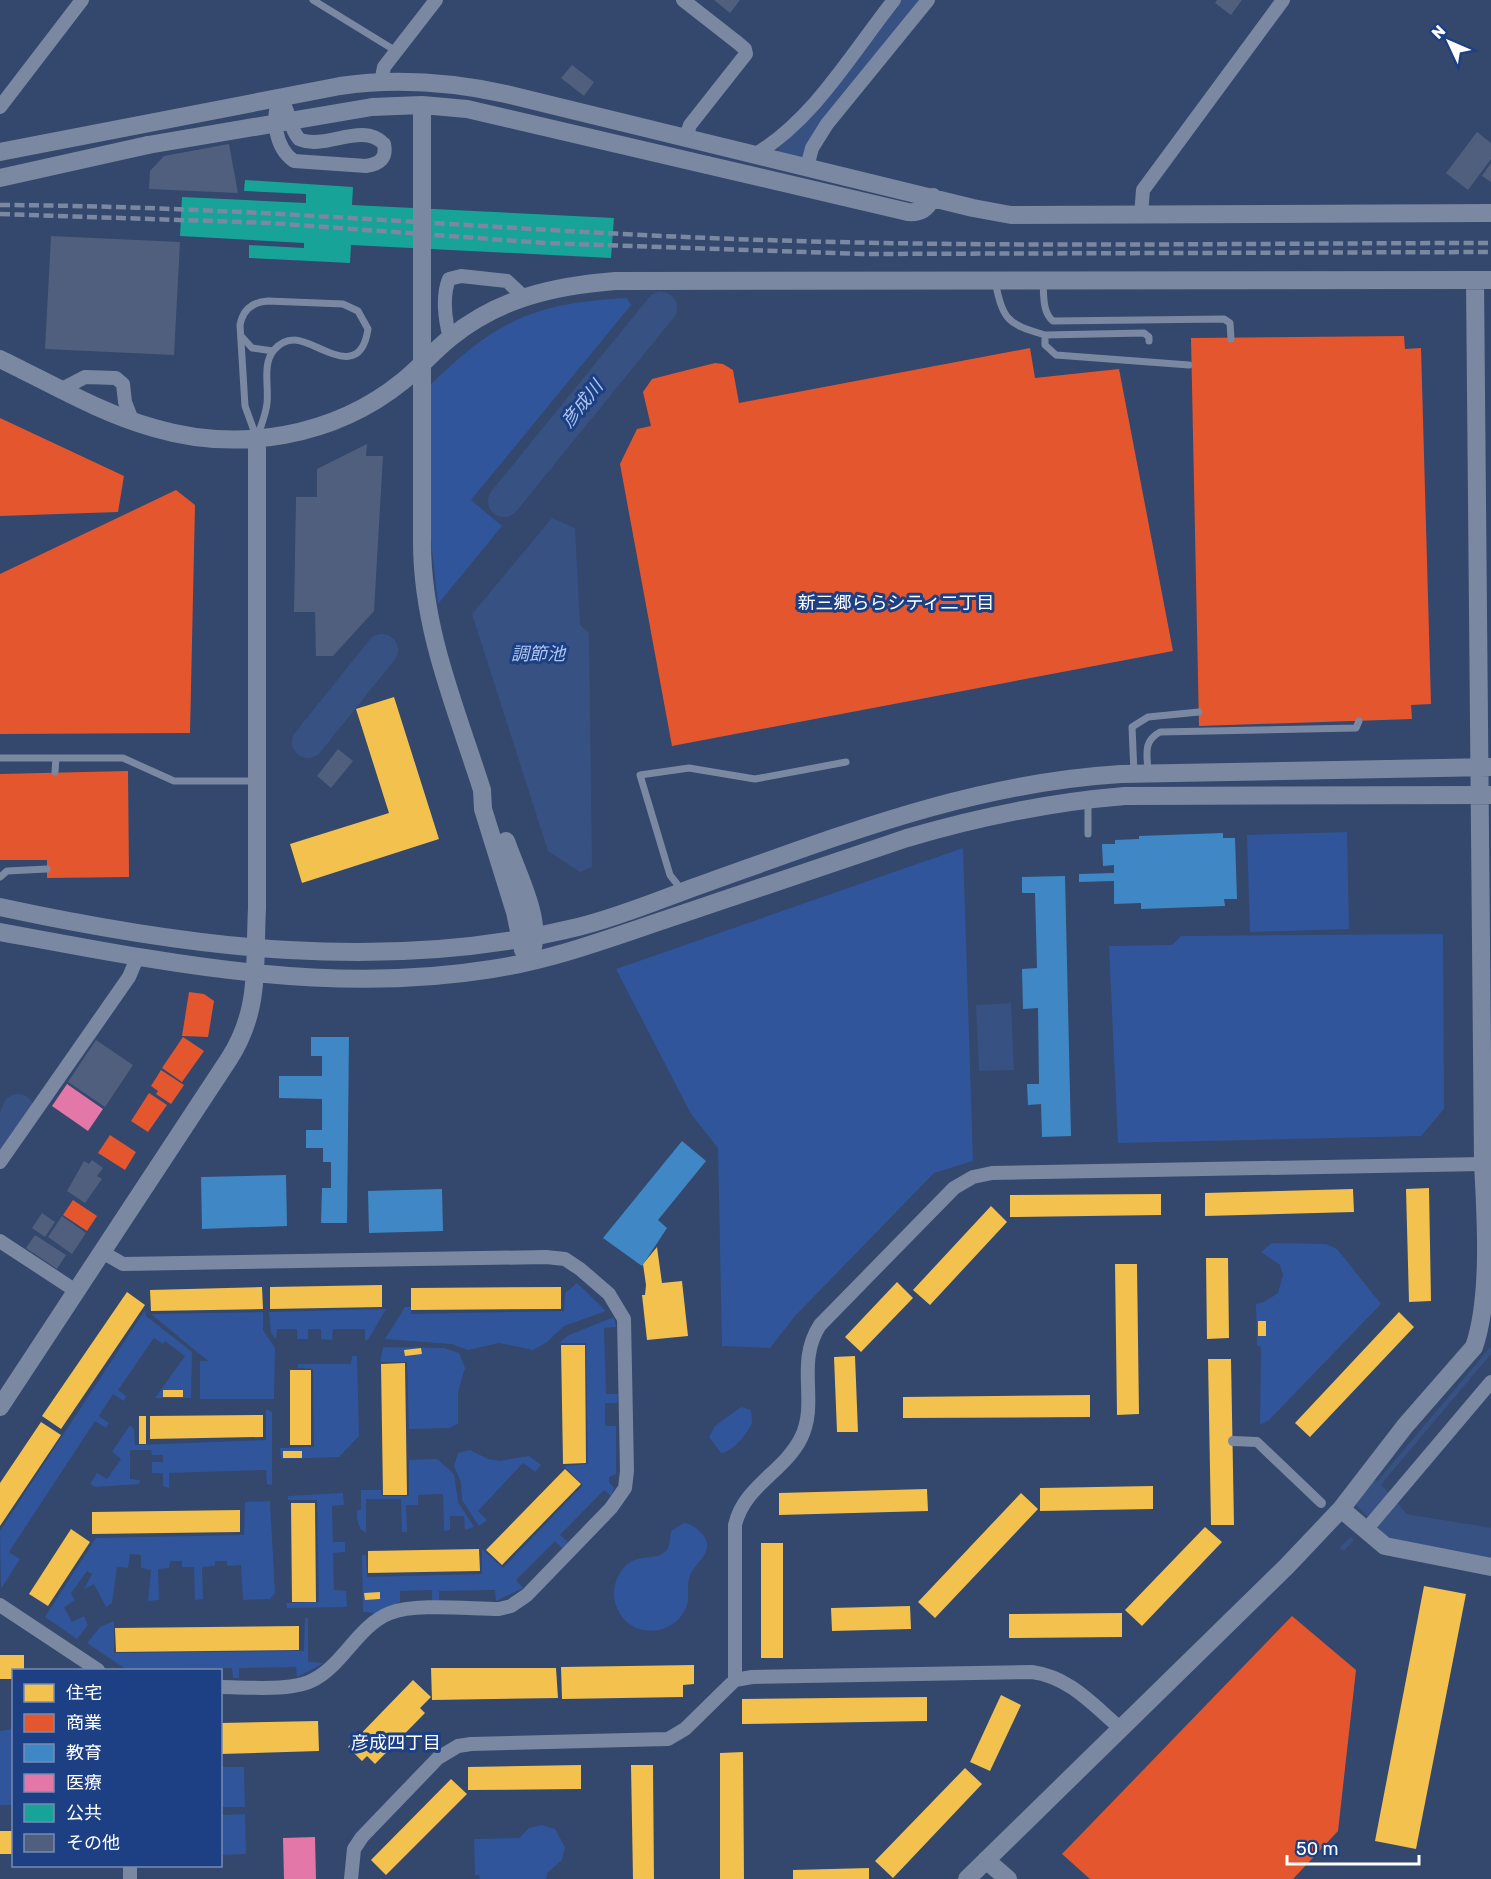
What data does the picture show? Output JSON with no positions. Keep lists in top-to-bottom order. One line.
{"districts":["新三郷ららシティ二丁目","彦成四丁目"],"water":["彦成川","調節池"],"legend":["住宅","商業","教育","医療","公共","その他"],"scale_bar":"50 m","north":"top left"}
